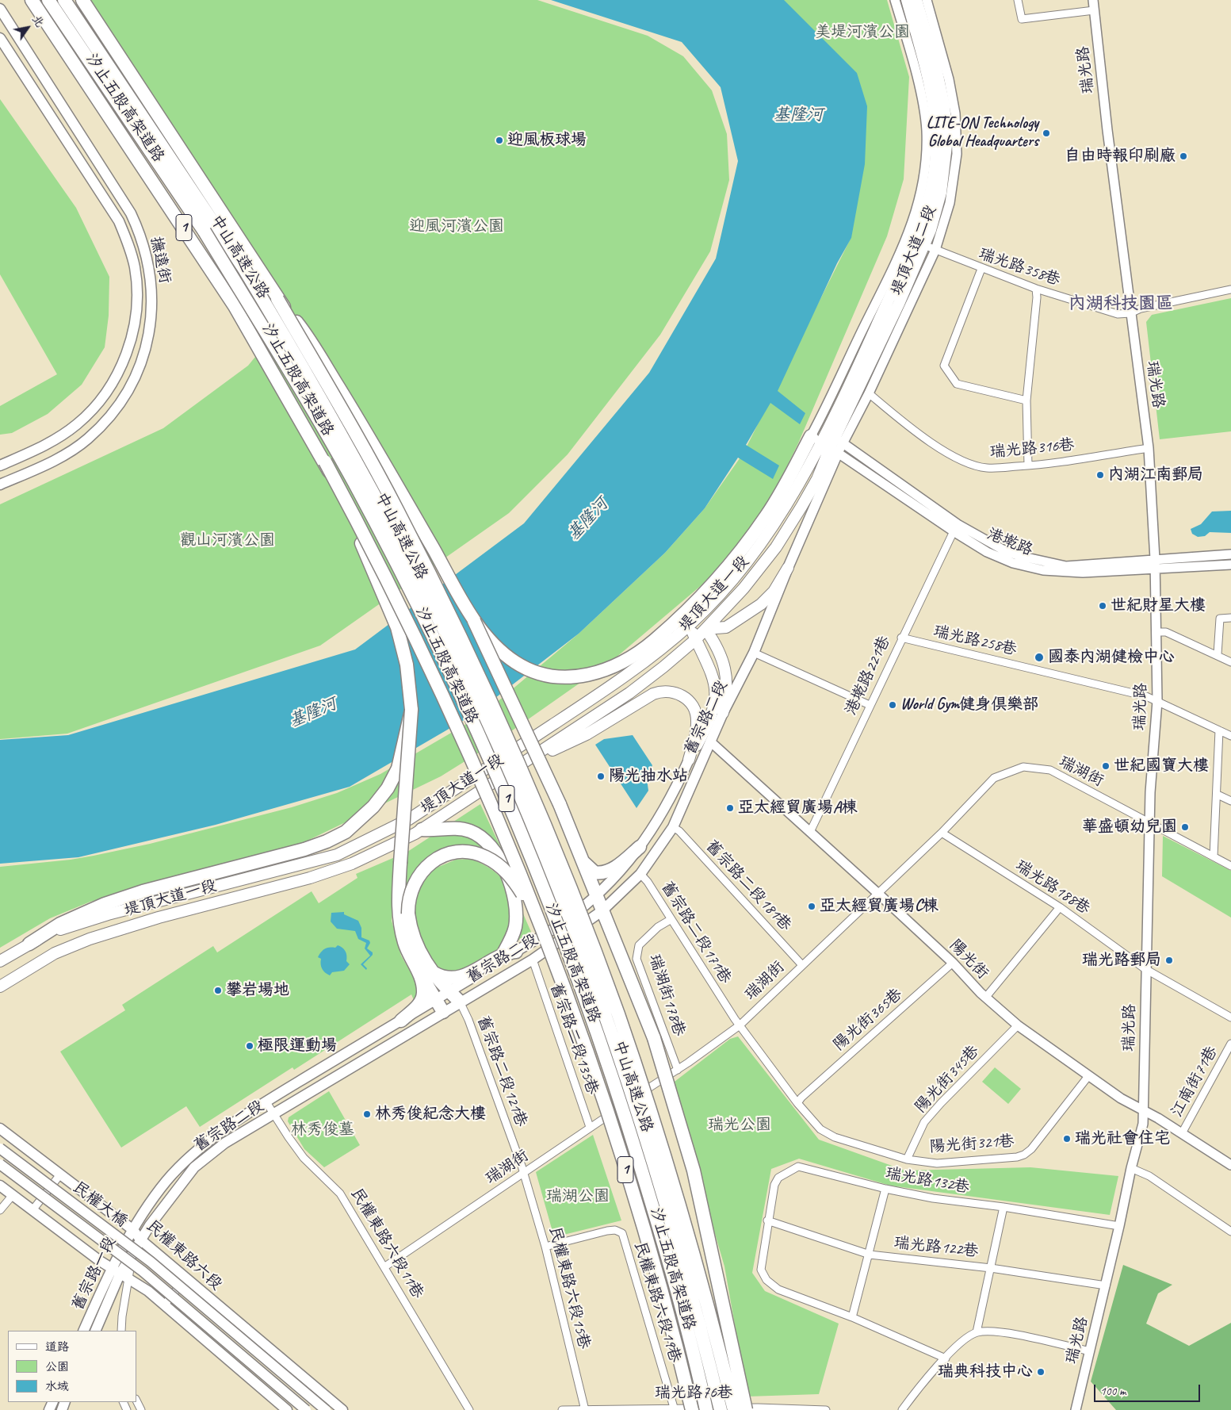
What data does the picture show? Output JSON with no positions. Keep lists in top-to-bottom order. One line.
{"streets":{"highway":["汐止五股高架道路","1","堤頂大道二段","中山高速公路","堤頂大道一段"],"main road":["撫遠街","舊宗路二段","民權大橋","民權東路六段","舊宗路一段"],"street":["瑞光路","瑞光路358巷","瑞光路316巷","港墘路","瑞光路258巷","港墘路221巷","瑞湖街","舊宗路二段181巷","瑞光路188巷","舊宗路二段171巷","陽光街","瑞湖街178巷","陽光街365巷","舊宗路二段135巷","舊宗路二段121巷","陽光街345巷","江南街71巷","陽光街321巷","瑞光路132巷","民權東路六段11巷","瑞光路122巷","民權東路六段15巷","民權東路六段19巷","瑞光路76巷"]},"crossings":[["瑞光路","瑞光路358巷"],["瑞光路","瑞光路316巷"],["瑞光路","港墘路"],["瑞光路","瑞光路258巷"],["瑞光路","瑞湖街"],["瑞光路","瑞光路188巷"],["瑞光路","陽光街"],["瑞光路","瑞光路132巷"],["瑞光路","瑞光路122巷"],["堤頂大道二段","瑞光路358巷"],["堤頂大道二段","瑞光路316巷"],["堤頂大道二段","港墘路"],["堤頂大道二段","堤頂大道一段"],["堤頂大道二段","舊宗路二段"],["港墘路","堤頂大道一段"],["港墘路","港墘路221巷"],["港墘路","舊宗路二段"],["堤頂大道一段","舊宗路二段"],["瑞光路258巷","港墘路221巷"],["港墘路221巷","陽光街"],["舊宗路二段","舊宗路二段181巷"],["舊宗路二段","舊宗路二段171巷"],["舊宗路二段","陽光街"],["舊宗路二段","舊宗路二段135巷"],["舊宗路二段","舊宗路二段121巷"],["舊宗路二段","民權東路六段11巷"],["舊宗路二段","民權東路六段"],["舊宗路二段","舊宗路一段"],["瑞湖街","舊宗路二段181巷"],["瑞湖街","瑞光路188巷"],["瑞湖街","舊宗路二段171巷"],["瑞湖街","陽光街"],["瑞湖街","瑞湖街178巷"],["瑞湖街","舊宗路二段135巷"],["瑞湖街","舊宗路二段121巷"],["瑞湖街","民權東路六段11巷"],["瑞湖街","民權東路六段15巷"],["舊宗路二段171巷","瑞湖街178巷"],["舊宗路二段171巷","陽光街365巷"],["舊宗路二段171巷","陽光街321巷"],["陽光街","陽光街365巷"],["陽光街","陽光街345巷"],["陽光街","江南街71巷"],["陽光街","陽光街321巷"],["陽光街365巷","陽光街321巷"],["舊宗路二段121巷","民權東路六段15巷"],["陽光街345巷","陽光街321巷"],["瑞光路132巷","瑞光路122巷"],["民權東路六段","舊宗路一段"],["民權東路六段15巷","民權東路六段19巷"],["民權東路六段15巷","瑞光路76巷"],["民權東路六段19巷","瑞光路76巷"]],"districts":["內湖科技園區"],"water":["基隆河"],"parks":["美堤河濱公園","迎風河濱公園","觀山河濱公園","瑞光公園","林秀俊墓","瑞湖公園"],"places":["LITE-ON Technology Global Headquarters","迎風板球場","自由時報印刷廠","內湖江南郵局","世紀財星大樓","國泰內湖健檢中心","World Gym健身俱樂部","世紀國寶大樓","陽光抽水站","亞太經貿廣場A棟","華盛頓幼兒園","亞太經貿廣場C棟","瑞光路郵局","攀岩場地","極限運動場","林秀俊紀念大樓","瑞光社會住宅","瑞典科技中心"],"legend":["道路","公園","水域"],"scale_bar":"100 m","north":"top right"}
